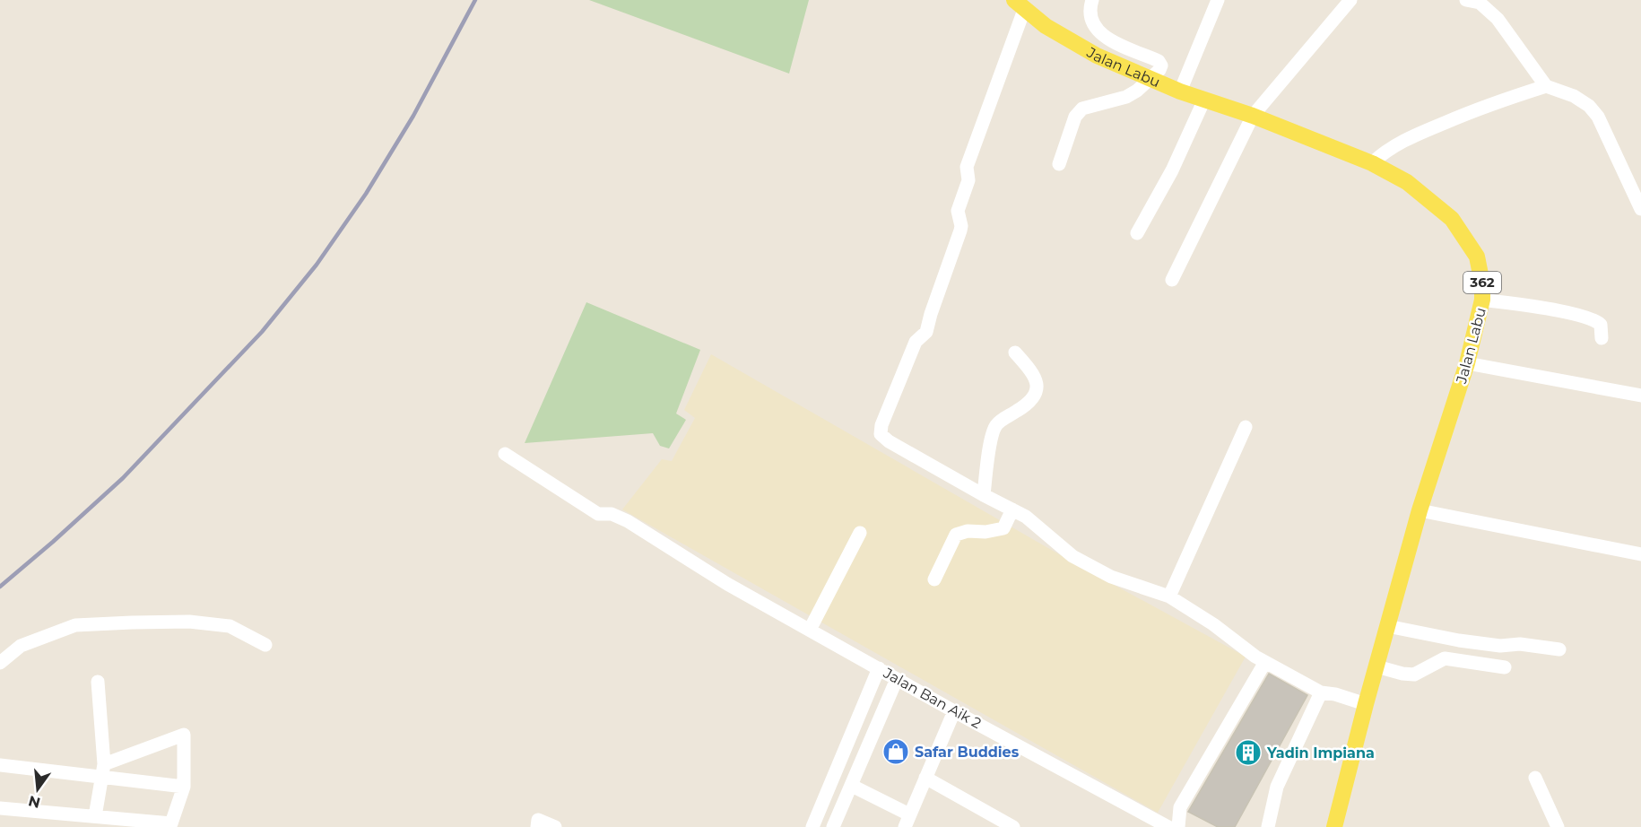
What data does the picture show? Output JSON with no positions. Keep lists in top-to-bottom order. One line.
{"streets":{"main road":["Jalan Labu","362"],"street":["Jalan Ban Aik 2"]},"places":{"shop":["Safar Buddies"],"building":["Yadin Impiana"]},"north":"bottom"}
